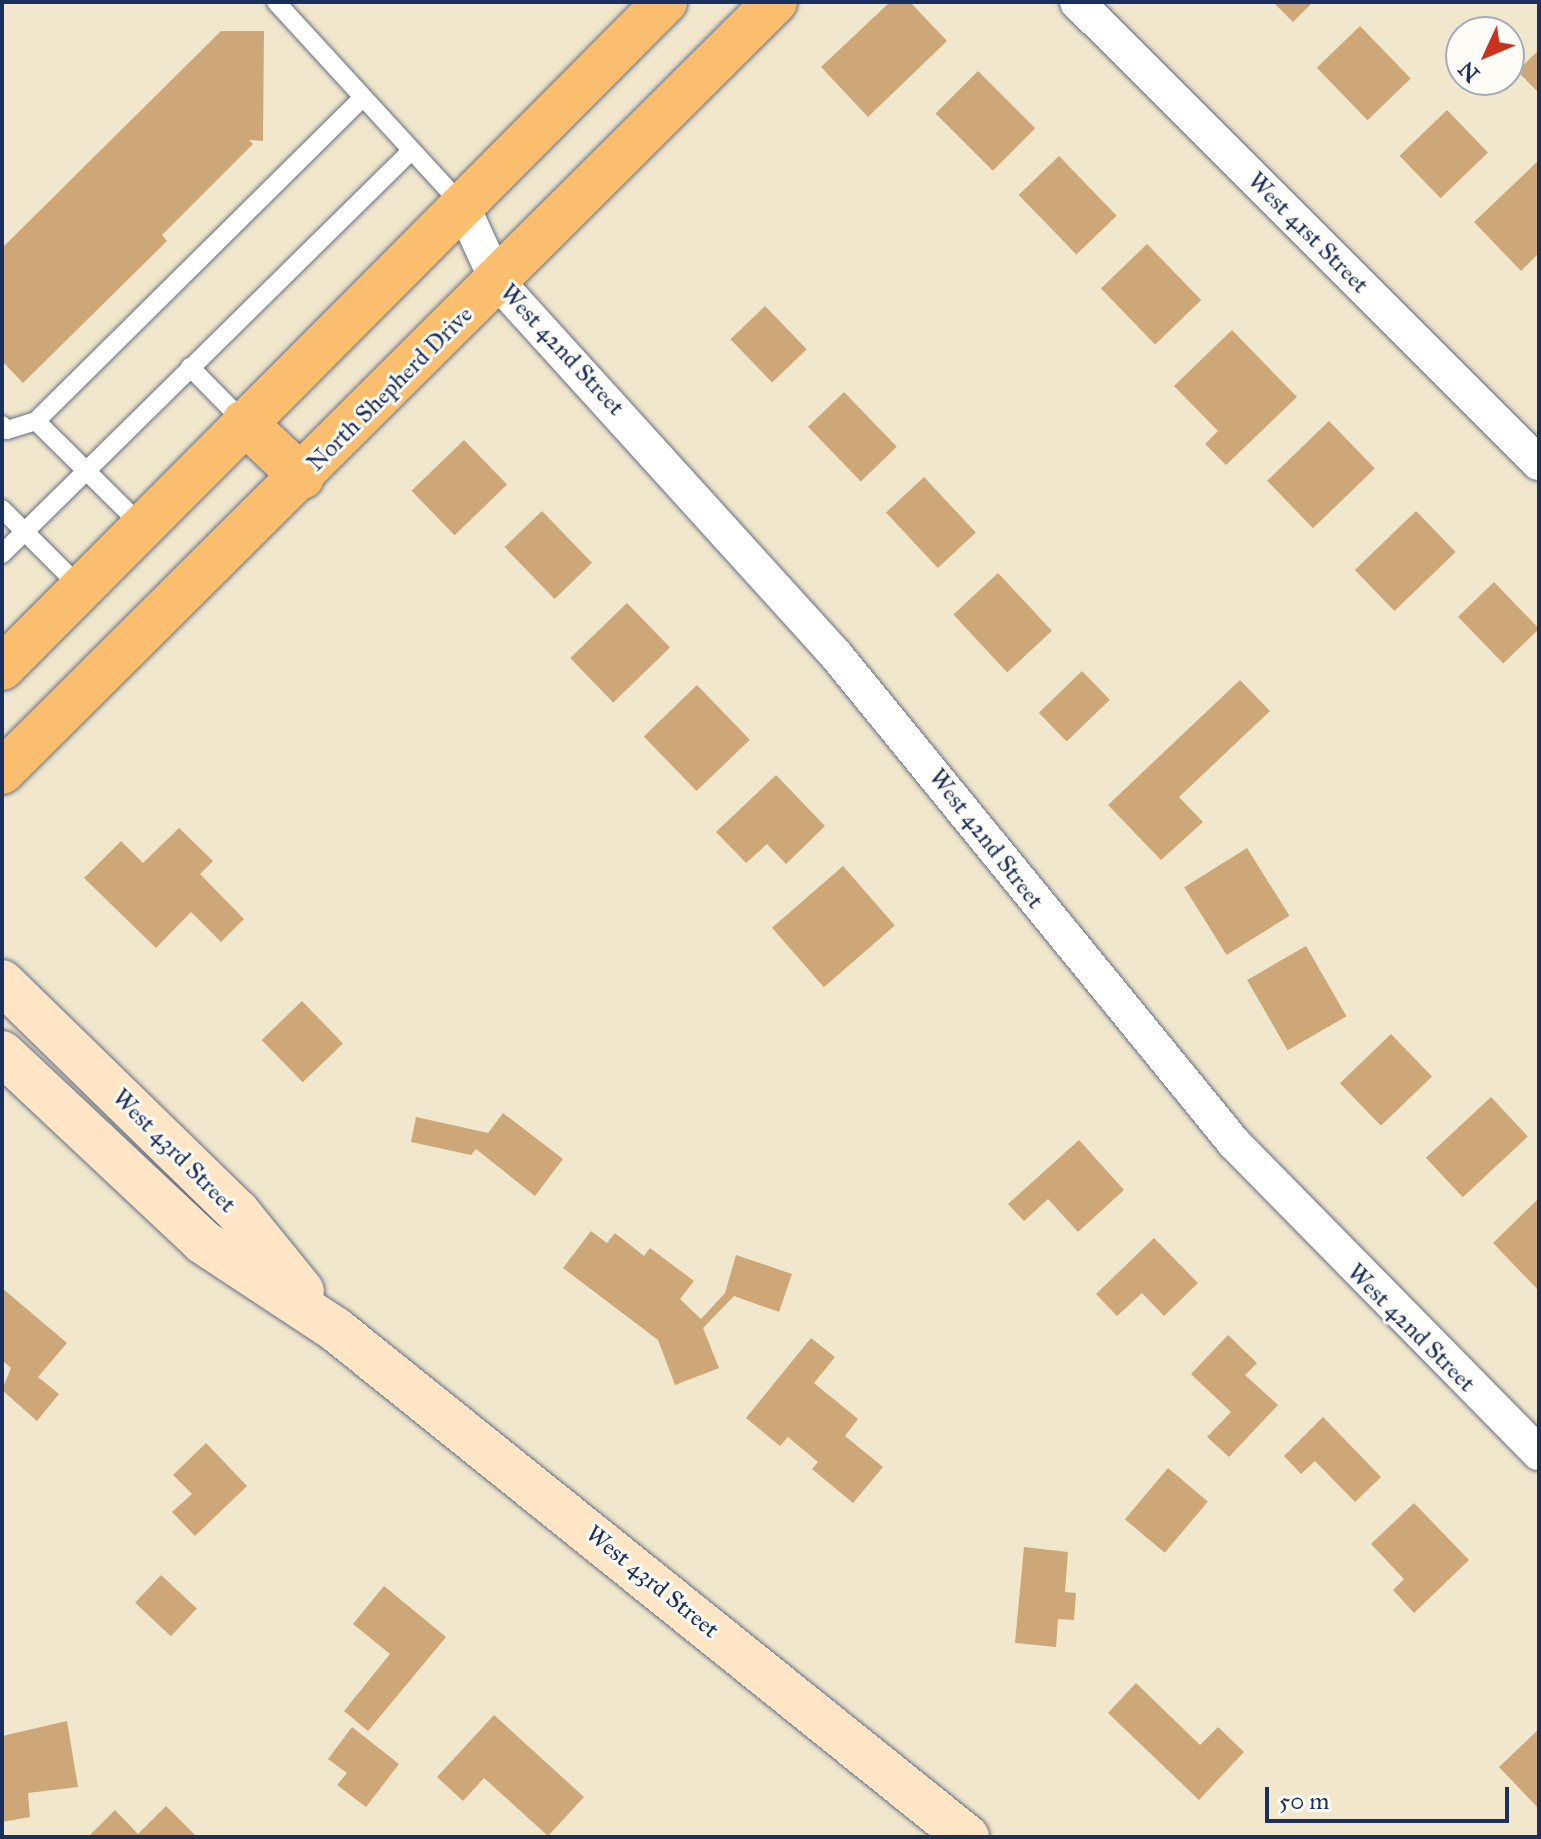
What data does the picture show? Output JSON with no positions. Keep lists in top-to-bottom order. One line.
{"streets":{"main road":["North Shepherd Drive","West 43rd Street"],"street":["West 41st Street","West 42nd Street"]},"crossings":[["West 42nd Street","North Shepherd Drive"]],"scale_bar":"50 m","north":"bottom left"}
